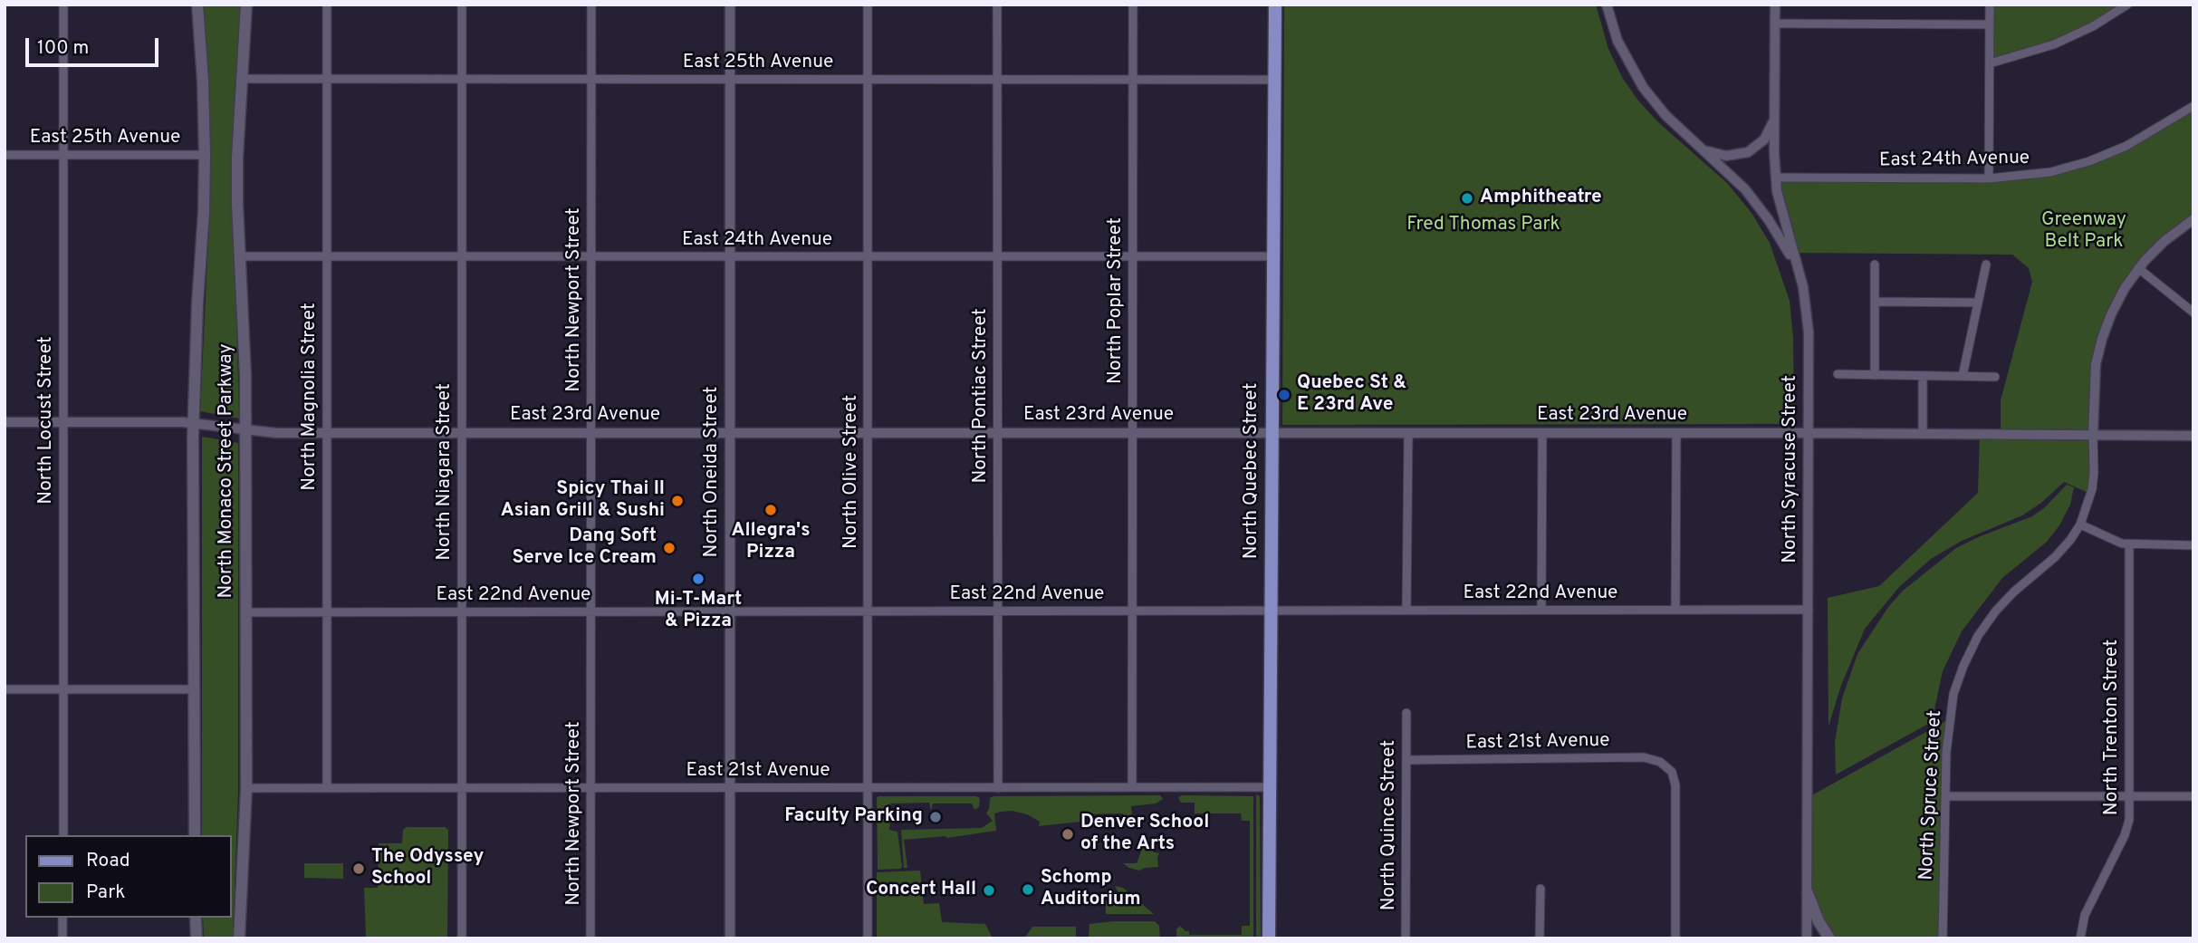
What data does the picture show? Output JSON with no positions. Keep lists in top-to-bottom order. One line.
{"streets":{"main road":["North Monaco Street Parkway","North Quebec Street"],"street":["East 25th Avenue","East 24th Avenue","North Newport Street","North Poplar Street","North Pontiac Street","North Magnolia Street","East 23rd Avenue","North Locust Street","North Syracuse Street","North Niagara Street","North Oneida Street","North Olive Street","East 22nd Avenue","North Trenton Street","East 21st Avenue","North Spruce Street","North Quince Street"]},"crossings":[["East 25th Avenue","North Newport Street"],["East 25th Avenue","North Poplar Street"],["East 25th Avenue","North Pontiac Street"],["East 25th Avenue","North Magnolia Street"],["East 25th Avenue","North Locust Street"],["East 25th Avenue","North Monaco Street Parkway"],["East 25th Avenue","North Quebec Street"],["East 25th Avenue","North Niagara Street"],["East 25th Avenue","North Oneida Street"],["East 25th Avenue","North Olive Street"],["East 24th Avenue","North Newport Street"],["East 24th Avenue","North Poplar Street"],["East 24th Avenue","North Pontiac Street"],["East 24th Avenue","North Magnolia Street"],["East 24th Avenue","North Syracuse Street"],["East 24th Avenue","North Monaco Street Parkway"],["East 24th Avenue","North Quebec Street"],["East 24th Avenue","North Niagara Street"],["East 24th Avenue","North Oneida Street"],["East 24th Avenue","North Olive Street"],["North Newport Street","East 23rd Avenue"],["North Newport Street","East 22nd Avenue"],["North Newport Street","East 21st Avenue"],["North Poplar Street","East 23rd Avenue"],["North Poplar Street","East 22nd Avenue"],["North Poplar Street","East 21st Avenue"],["North Pontiac Street","East 23rd Avenue"],["North Pontiac Street","East 22nd Avenue"],["North Pontiac Street","East 21st Avenue"],["North Magnolia Street","East 23rd Avenue"],["North Magnolia Street","East 22nd Avenue"],["North Magnolia Street","East 21st Avenue"],["East 23rd Avenue","North Locust Street"],["East 23rd Avenue","North Syracuse Street"],["East 23rd Avenue","North Monaco Street Parkway"],["East 23rd Avenue","North Quebec Street"],["East 23rd Avenue","North Niagara Street"],["East 23rd Avenue","North Oneida Street"],["East 23rd Avenue","North Olive Street"],["East 23rd Avenue","North Spruce Street"],["North Syracuse Street","East 22nd Avenue"],["North Monaco Street Parkway","East 22nd Avenue"],["North Monaco Street Parkway","East 21st Avenue"],["North Quebec Street","East 22nd Avenue"],["North Quebec Street","East 21st Avenue"],["North Niagara Street","East 22nd Avenue"],["North Niagara Street","East 21st Avenue"],["North Oneida Street","East 22nd Avenue"],["North Oneida Street","East 21st Avenue"],["North Olive Street","East 22nd Avenue"],["North Olive Street","East 21st Avenue"],["East 21st Avenue","North Quince Street"]],"parks":["Greenway Belt Park","Fred Thomas Park"],"places":["Amphitheatre","Quebec St & E 23rd Ave","Spicy Thai II Asian Grill & Sushi","Allegra's Pizza","Dang Soft Serve Ice Cream","Mi-T-Mart & Pizza","Faculty Parking","Denver School of the Arts","The Odyssey School","Schomp Auditorium","Concert Hall"],"legend":["Road","Park"],"scale_bar":"100 m"}
